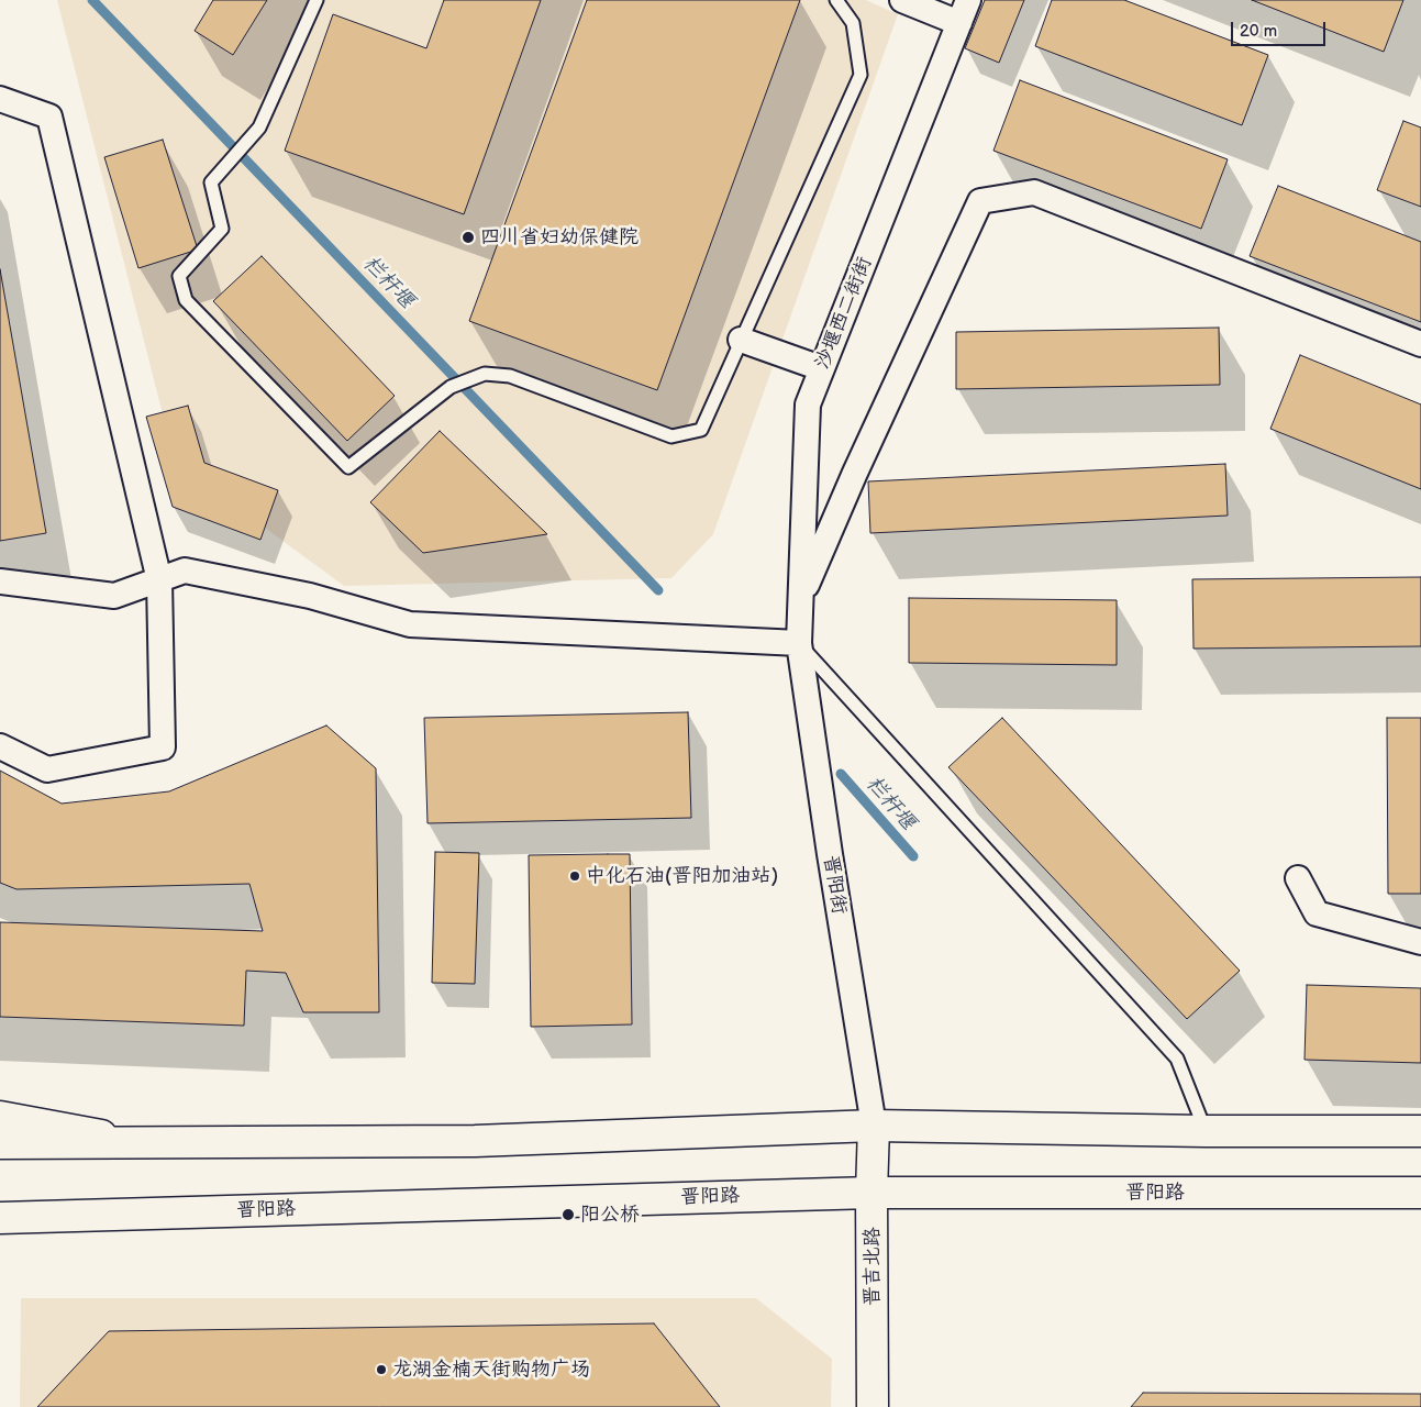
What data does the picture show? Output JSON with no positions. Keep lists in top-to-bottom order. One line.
{"streets":{"main road":["晋阳路","晋吉北路"],"street":["沙堰西二街街","晋阳街"]},"crossings":[["沙堰西二街街","晋阳街"],["晋阳街","晋吉北路"],["晋阳路","晋吉北路"]],"water":["栏杆堰"],"places":["四川省妇幼保健院","中化石油(晋阳加油站)","阳公桥","龙湖金楠天街购物广场"],"scale_bar":"20 m"}
